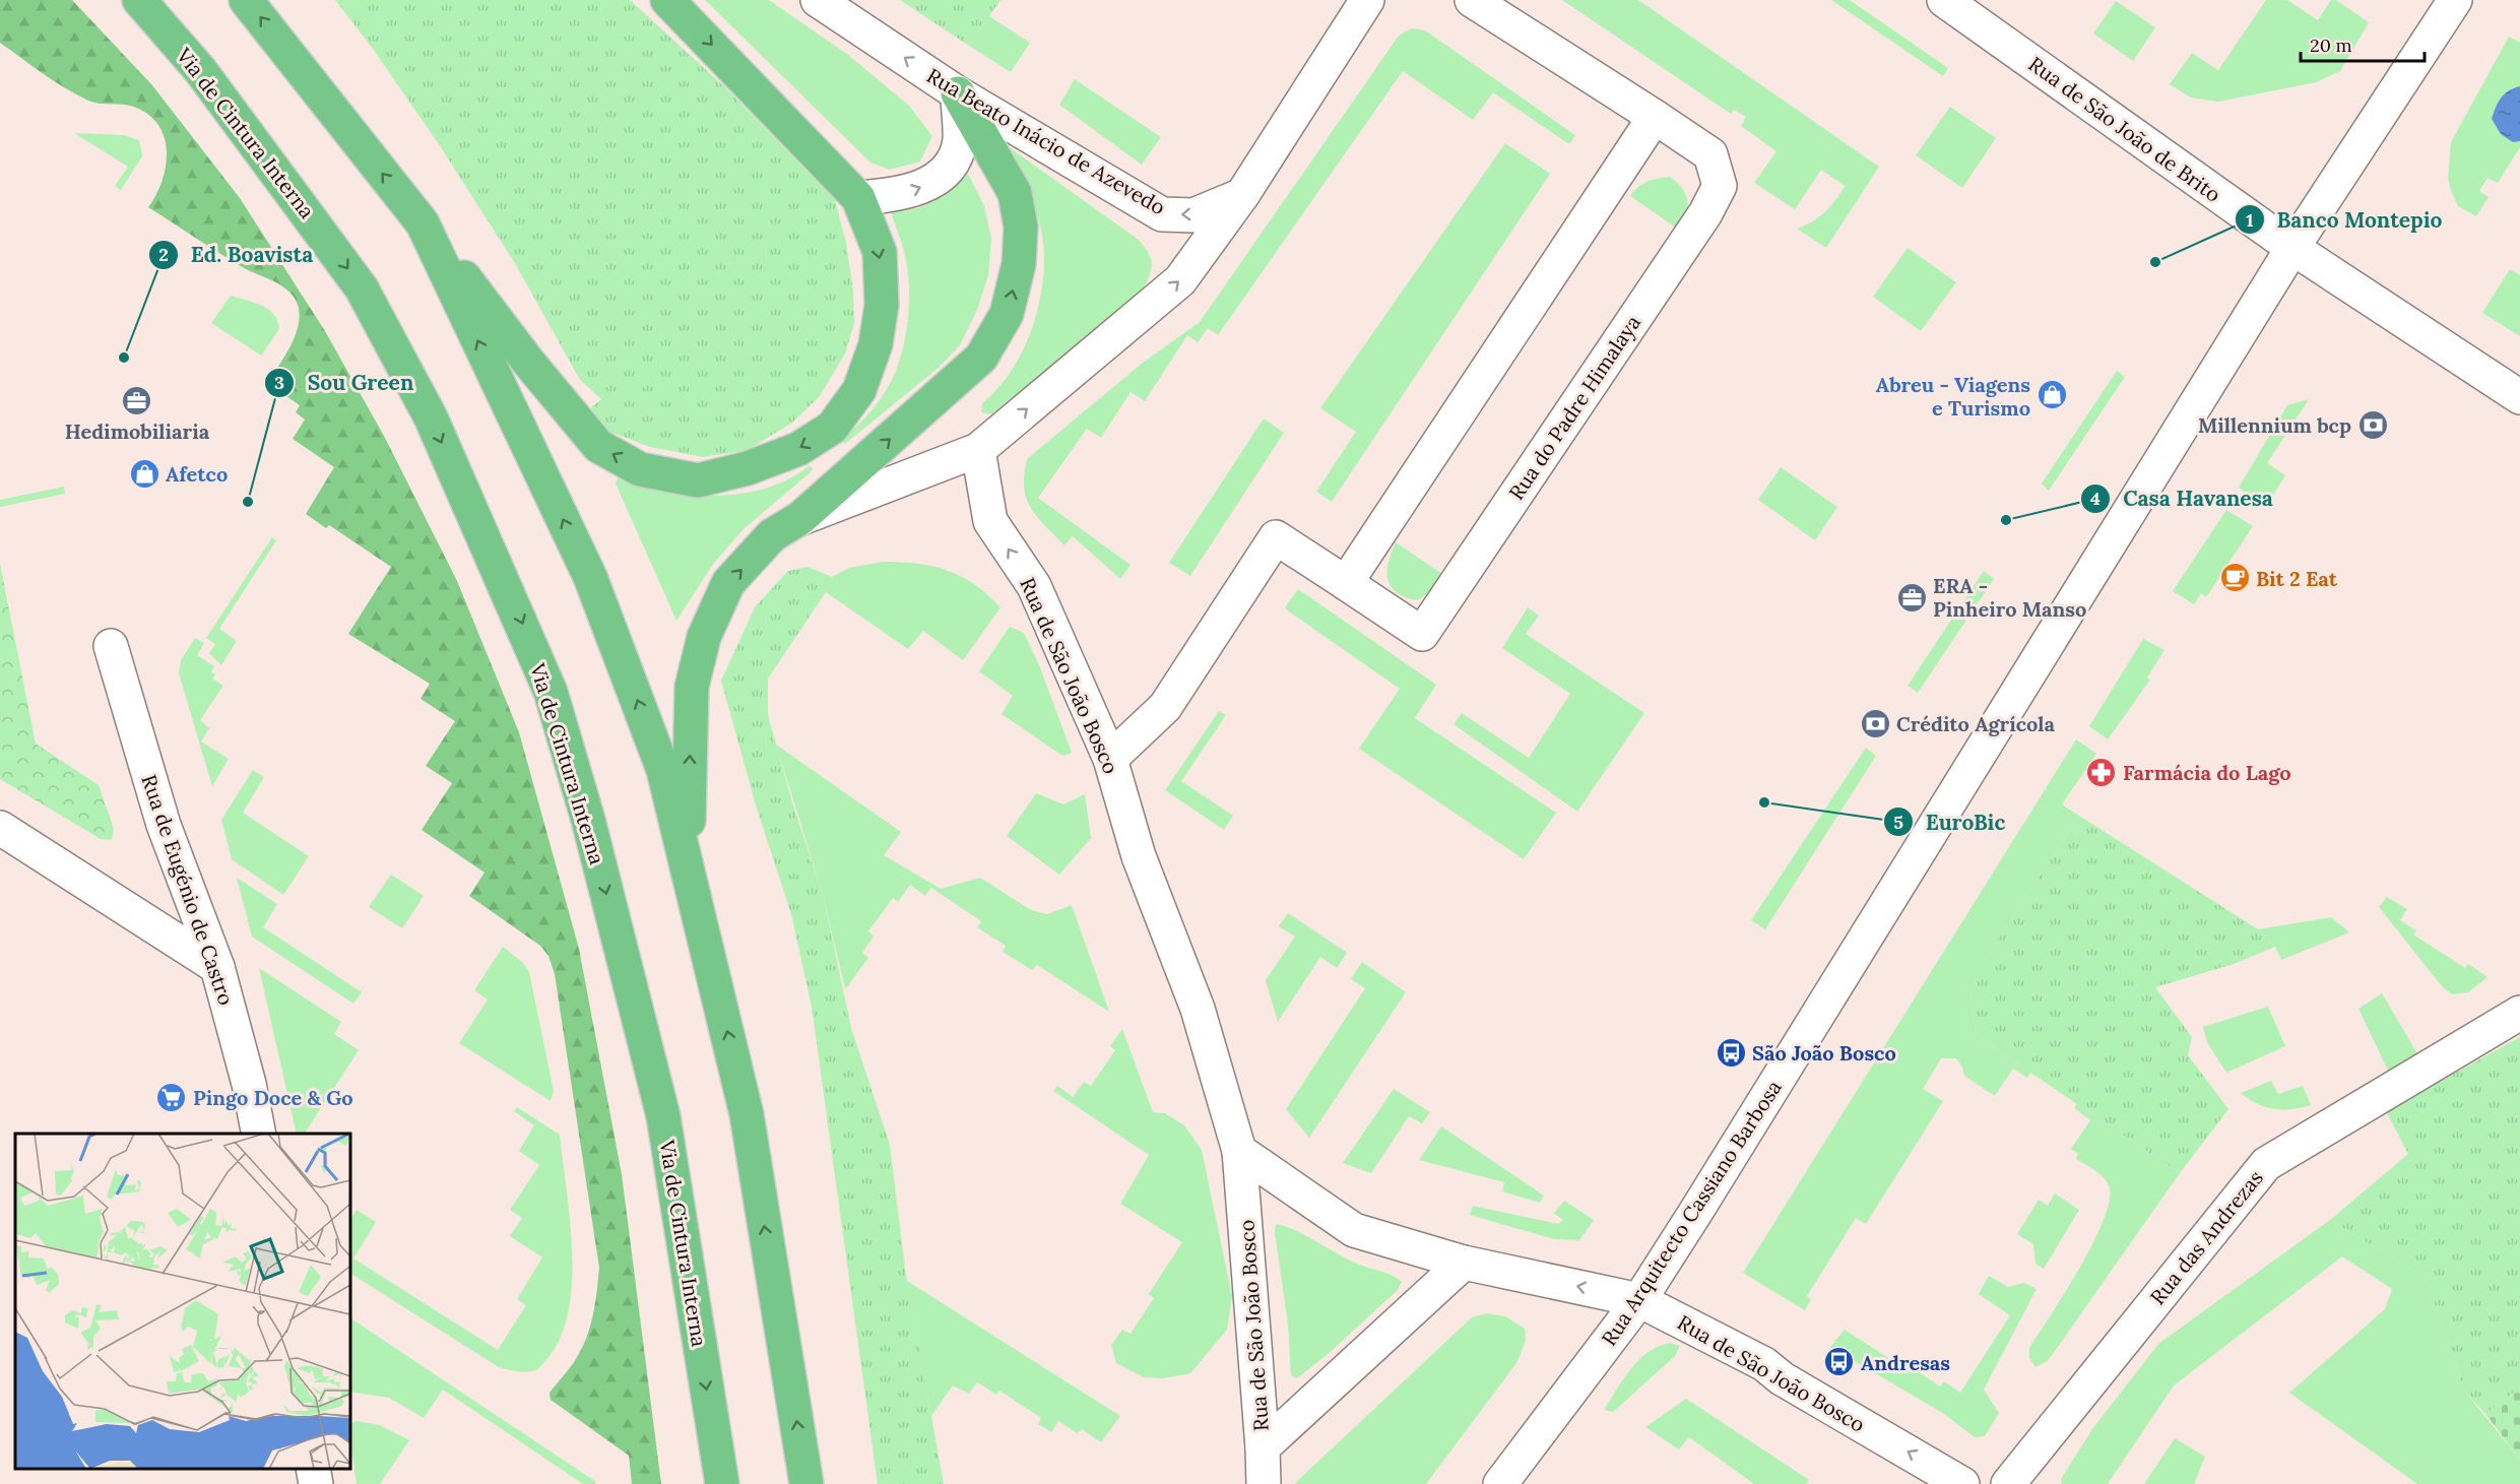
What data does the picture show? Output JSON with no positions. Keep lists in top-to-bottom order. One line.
{"streets":{"highway":["Via de Cintura Interna"],"street":["Rua de São João de Brito","Rua Beato Inácio de Azevedo","Rua do Padre Himalaya","Rua de São João Bosco","Rua de Eugénio de Castro","Rua Arquitecto Cassiano Barbosa","Rua das Andrezas"]},"crossings":[["Rua de São João de Brito","Rua Arquitecto Cassiano Barbosa"],["Rua do Padre Himalaya","Rua de São João Bosco"],["Rua de São João Bosco","Rua Arquitecto Cassiano Barbosa"]],"one_way":["Rua Beato Inácio de Azevedo","Rua de São João Bosco"],"places":{"other":["Banco Montepio","Ed. Boavista","Sou Green","Casa Havanesa","EuroBic"],"shop":["Abreu - Viagens e Turismo","Afetco"],"office":["Hedimobiliaria","ERA - Pinheiro Manso"],"bank":["Millennium bcp","Crédito Agrícola"],"cafe":["Bit 2 Eat"],"pharmacy":["Farmácia do Lago"],"bus stop":["São João Bosco","Andresas"],"supermarket":["Pingo Doce & Go"]},"scale_bar":"20 m"}
